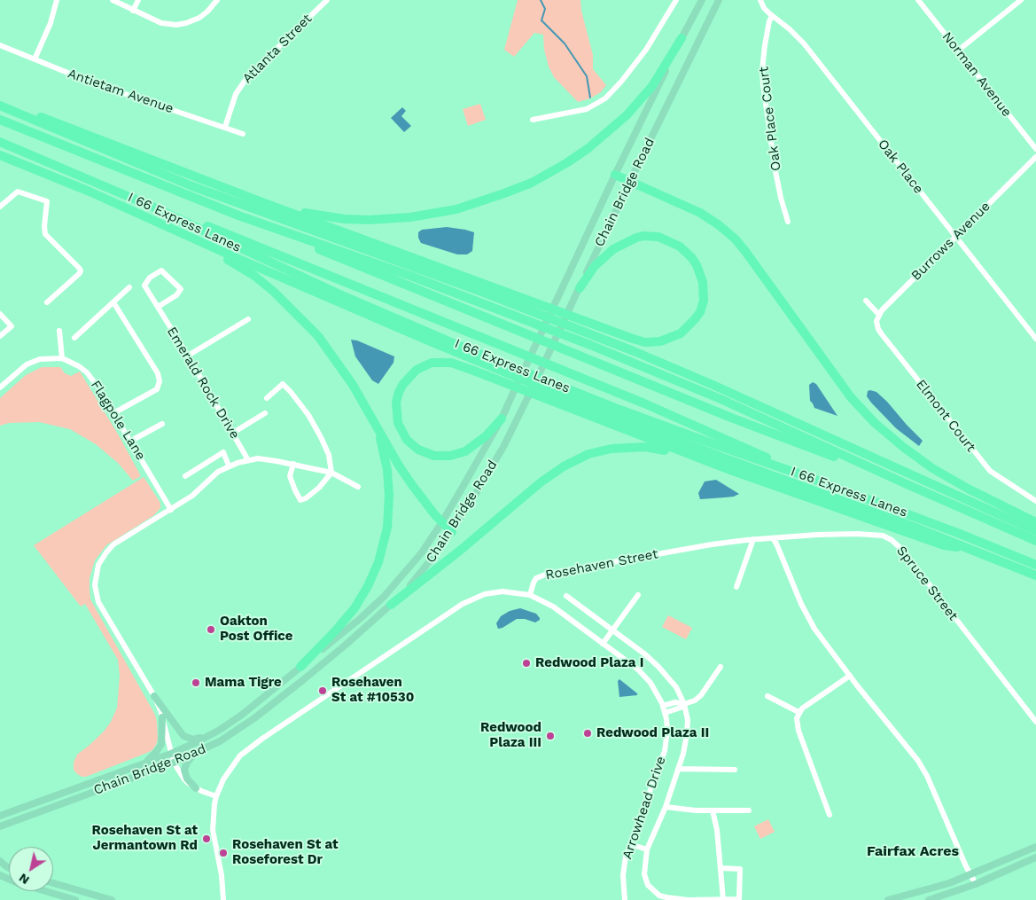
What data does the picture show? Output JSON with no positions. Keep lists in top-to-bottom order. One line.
{"streets":{"highway":["I 66 Express Lanes"],"main road":["Chain Bridge Road"],"street":["Atlanta Street","Norman Avenue","Antietam Avenue","Oak Place Court","Oak Place","Burrows Avenue","Emerald Rock Drive","Elmont Court","Flagpole Lane","Rosehaven Street","Spruce Street","Arrowhead Drive"]},"crossings":[["Atlanta Street","Antietam Avenue"],["Oak Place Court","Oak Place"],["Oak Place","Burrows Avenue"],["Burrows Avenue","Elmont Court"],["Rosehaven Street","Spruce Street"],["Rosehaven Street","Arrowhead Drive"]],"districts":["Fairfax Acres"],"places":["Oakton Post Office","Redwood Plaza I","Mama Tigre","Rosehaven St at #10530","Redwood Plaza II","Redwood Plaza III","Rosehaven St at Jermantown Rd","Rosehaven St at Roseforest Dr"],"north":"bottom left"}
